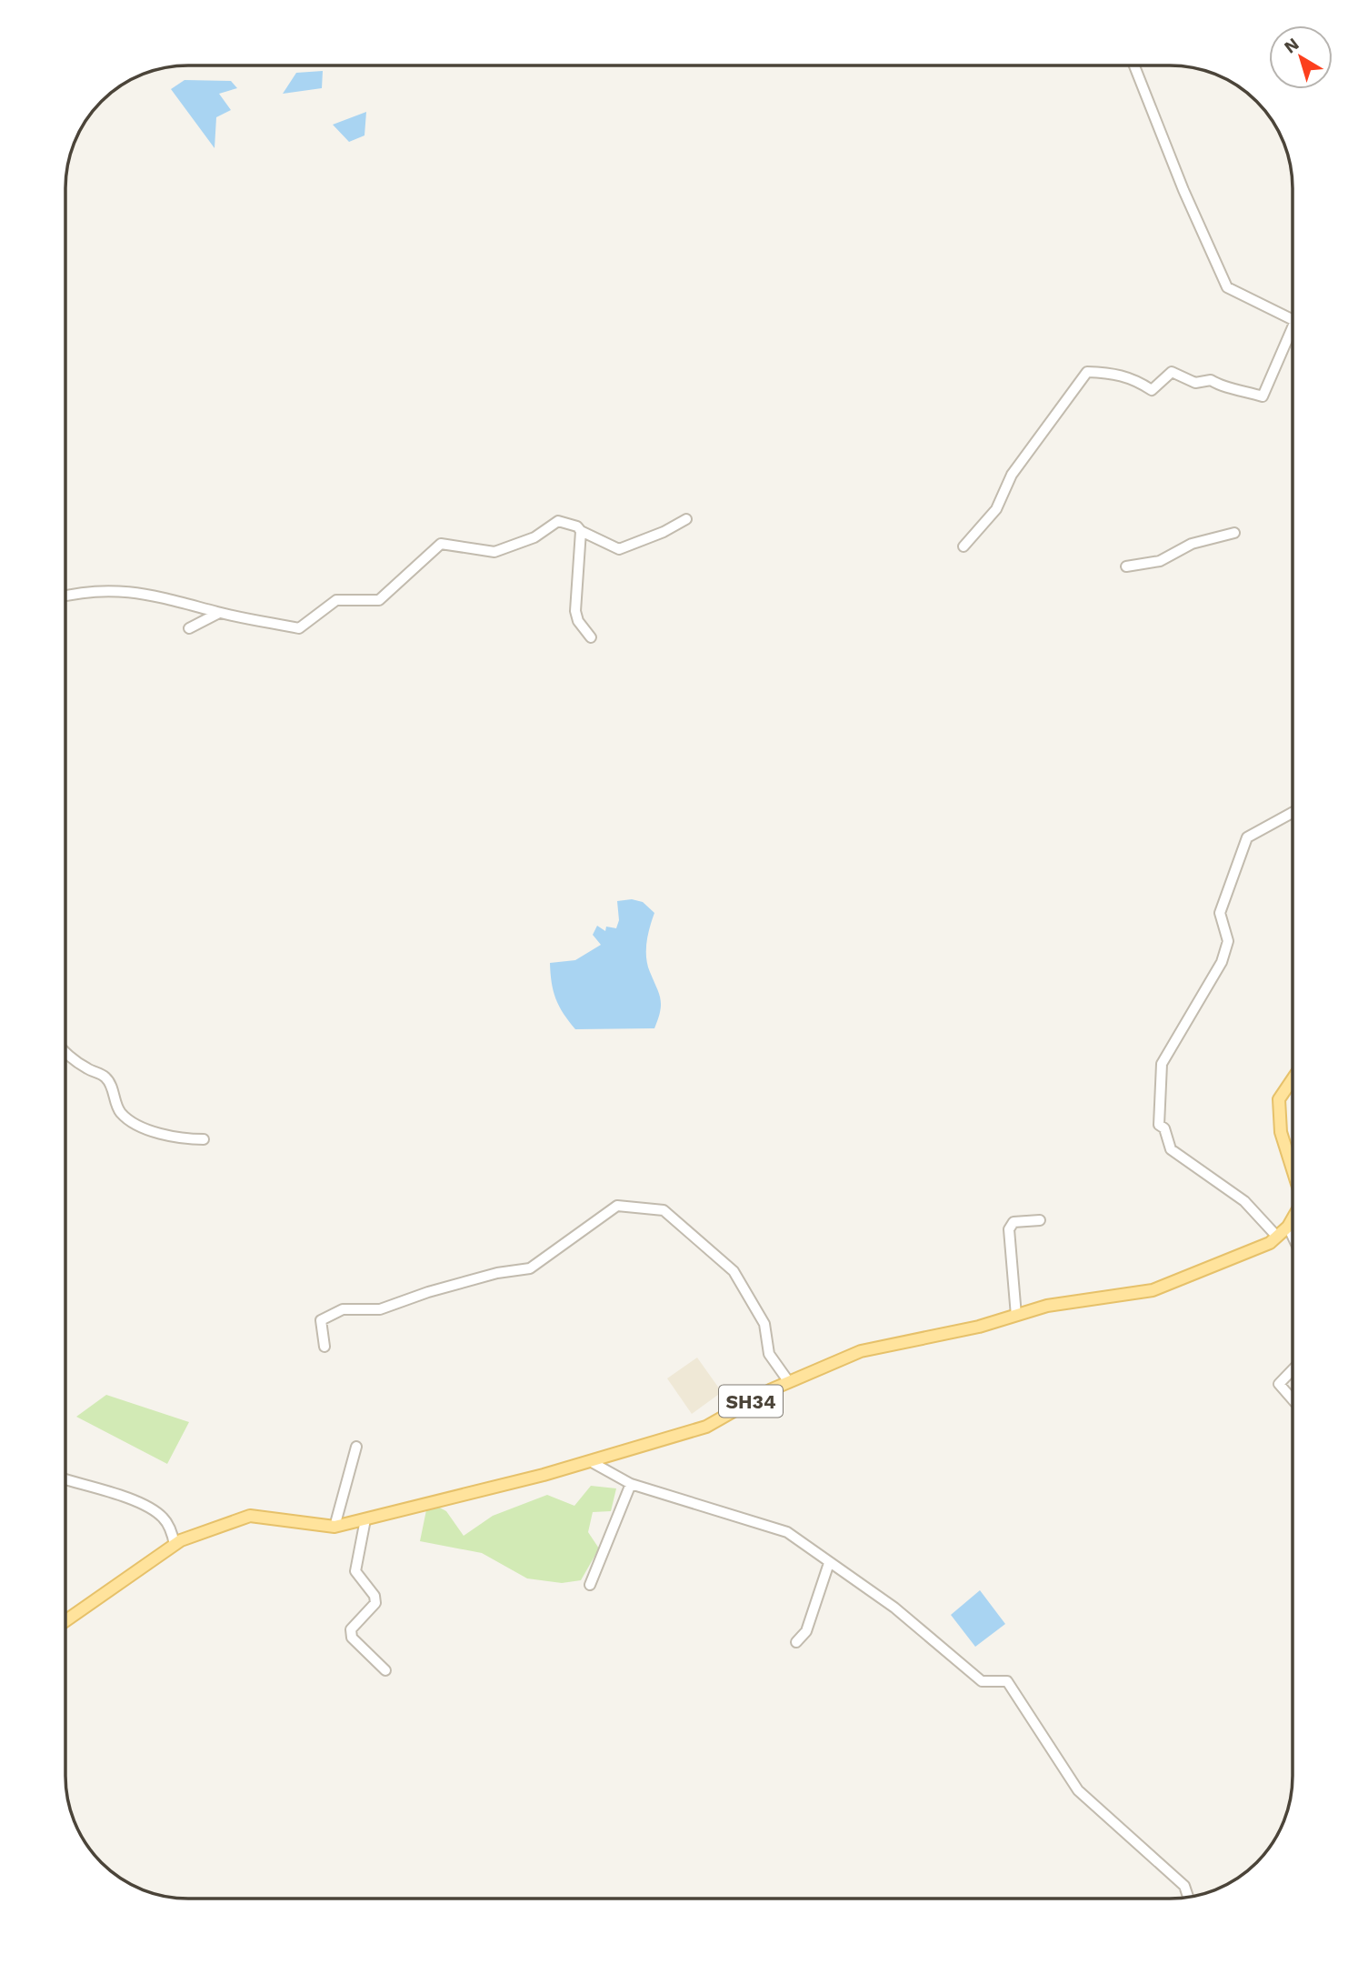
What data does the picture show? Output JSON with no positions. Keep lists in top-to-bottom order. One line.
{"streets":{"main road":["SH34"]},"north":"top left"}
